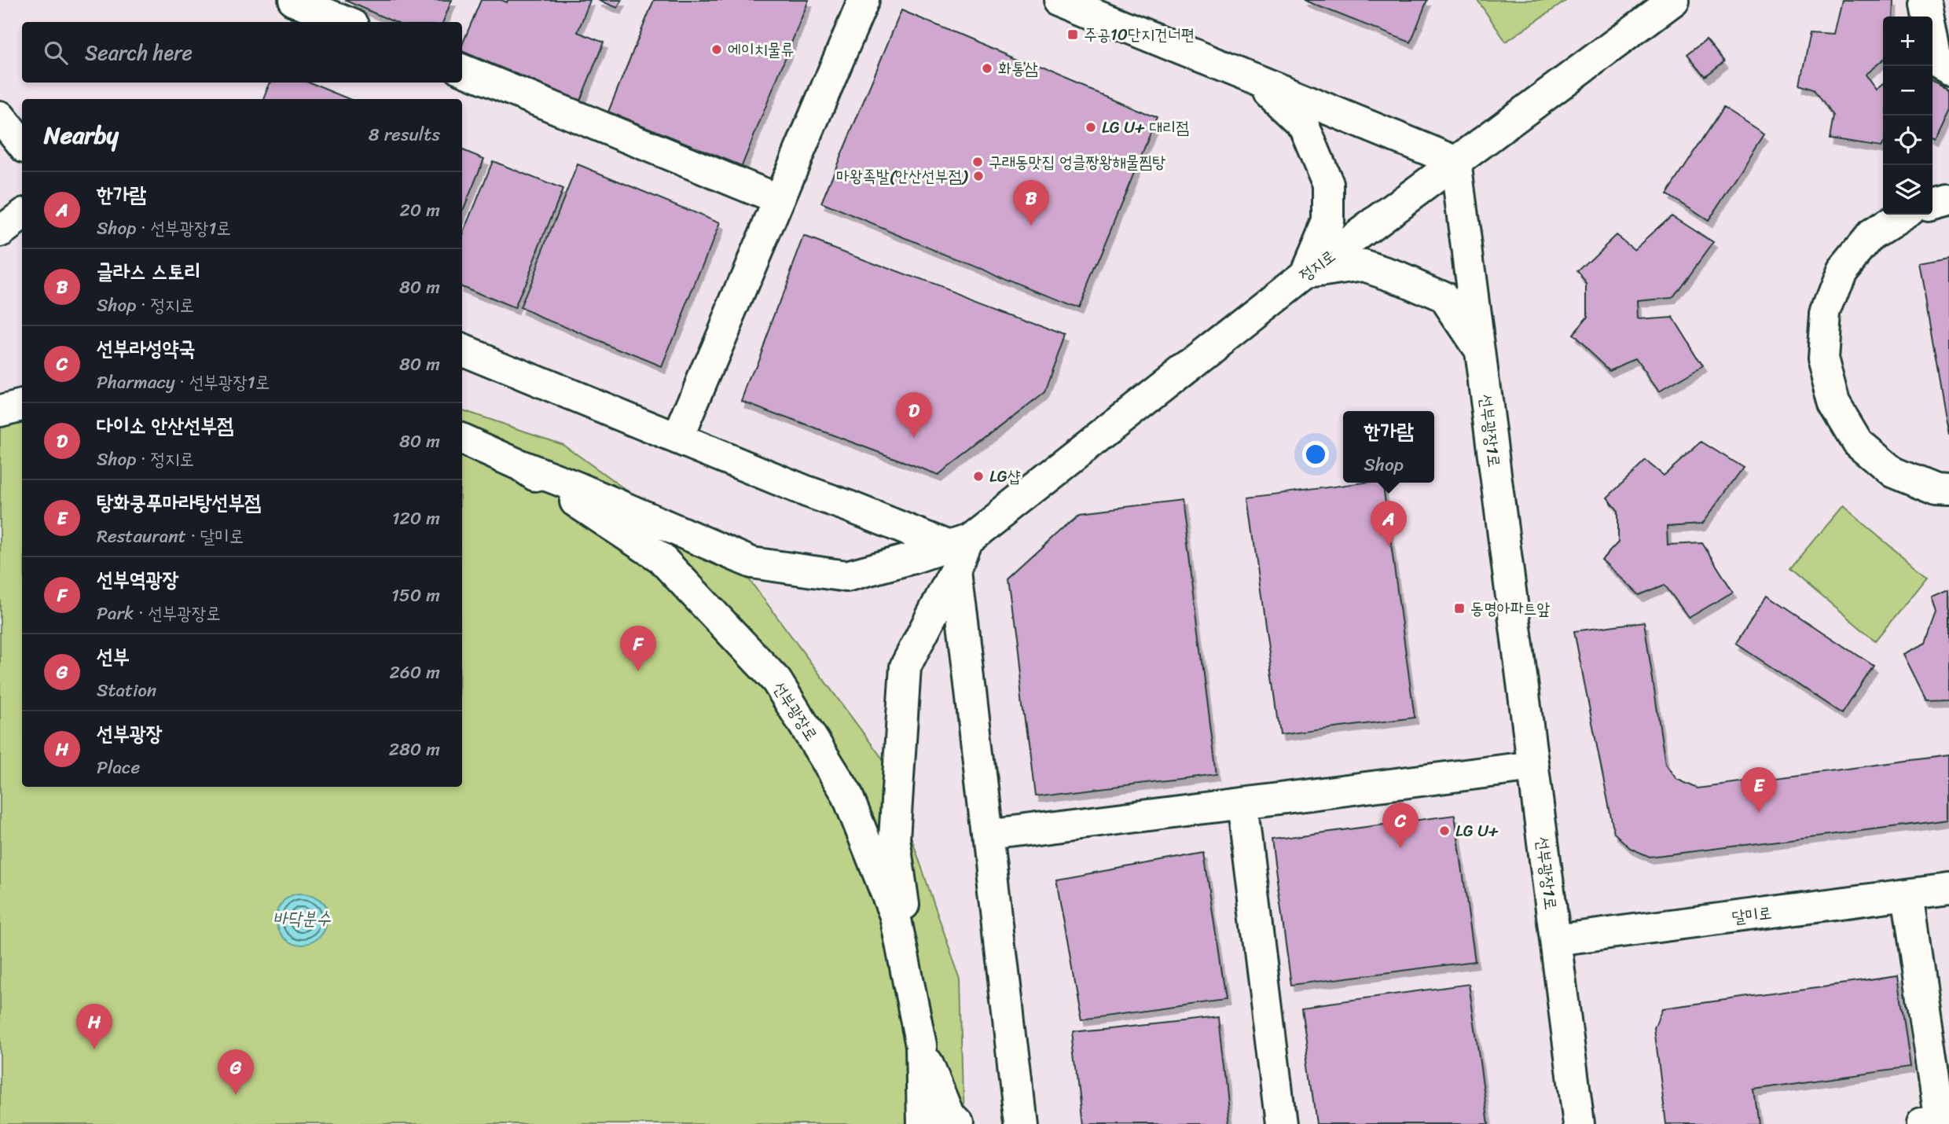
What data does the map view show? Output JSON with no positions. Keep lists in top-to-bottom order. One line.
{"streets":{"street":["정지로","선부광장1로","선부광장로","달미로"]},"crossings":[["정지로","선부광장1로"],["선부광장1로","달미로"]],"water":["바닥분수"],"places":{"transit":["주공10단지건너편","동명아파트앞"],"other":["에이치물류","화통삼","LG U+ 대리점","구래동맛집 엉클짱왕해물찜탕","마왕족발(안산선부점)","LG샵","LG U+"]},"page":{"map_buttons":["+","−"],"search":"Search here","heading":["Nearby","8 results"],"list":[{"mark":"A","name":"한가람","note":"Shop · 선부광장1로","value":"20 m"},{"mark":"B","name":"글라스 스토리","note":"Shop · 정지로","value":"80 m"},{"mark":"C","name":"선부라성약국","note":"Pharmacy · 선부광장1로","value":"80 m"},{"mark":"D","name":"다이소 안산선부점","note":"Shop · 정지로","value":"80 m"},{"mark":"E","name":"탕화쿵푸마라탕선부점","note":"Restaurant · 달미로","value":"120 m"},{"mark":"F","name":"선부역광장","note":"Park · 선부광장로","value":"150 m"},{"mark":"G","name":"선부","note":"Station","value":"260 m"},{"mark":"H","name":"선부광장","note":"Place","value":"280 m"}],"pins":["B","D","A","F","E","C","H","G"],"popup":["한가람","Shop"]}}
